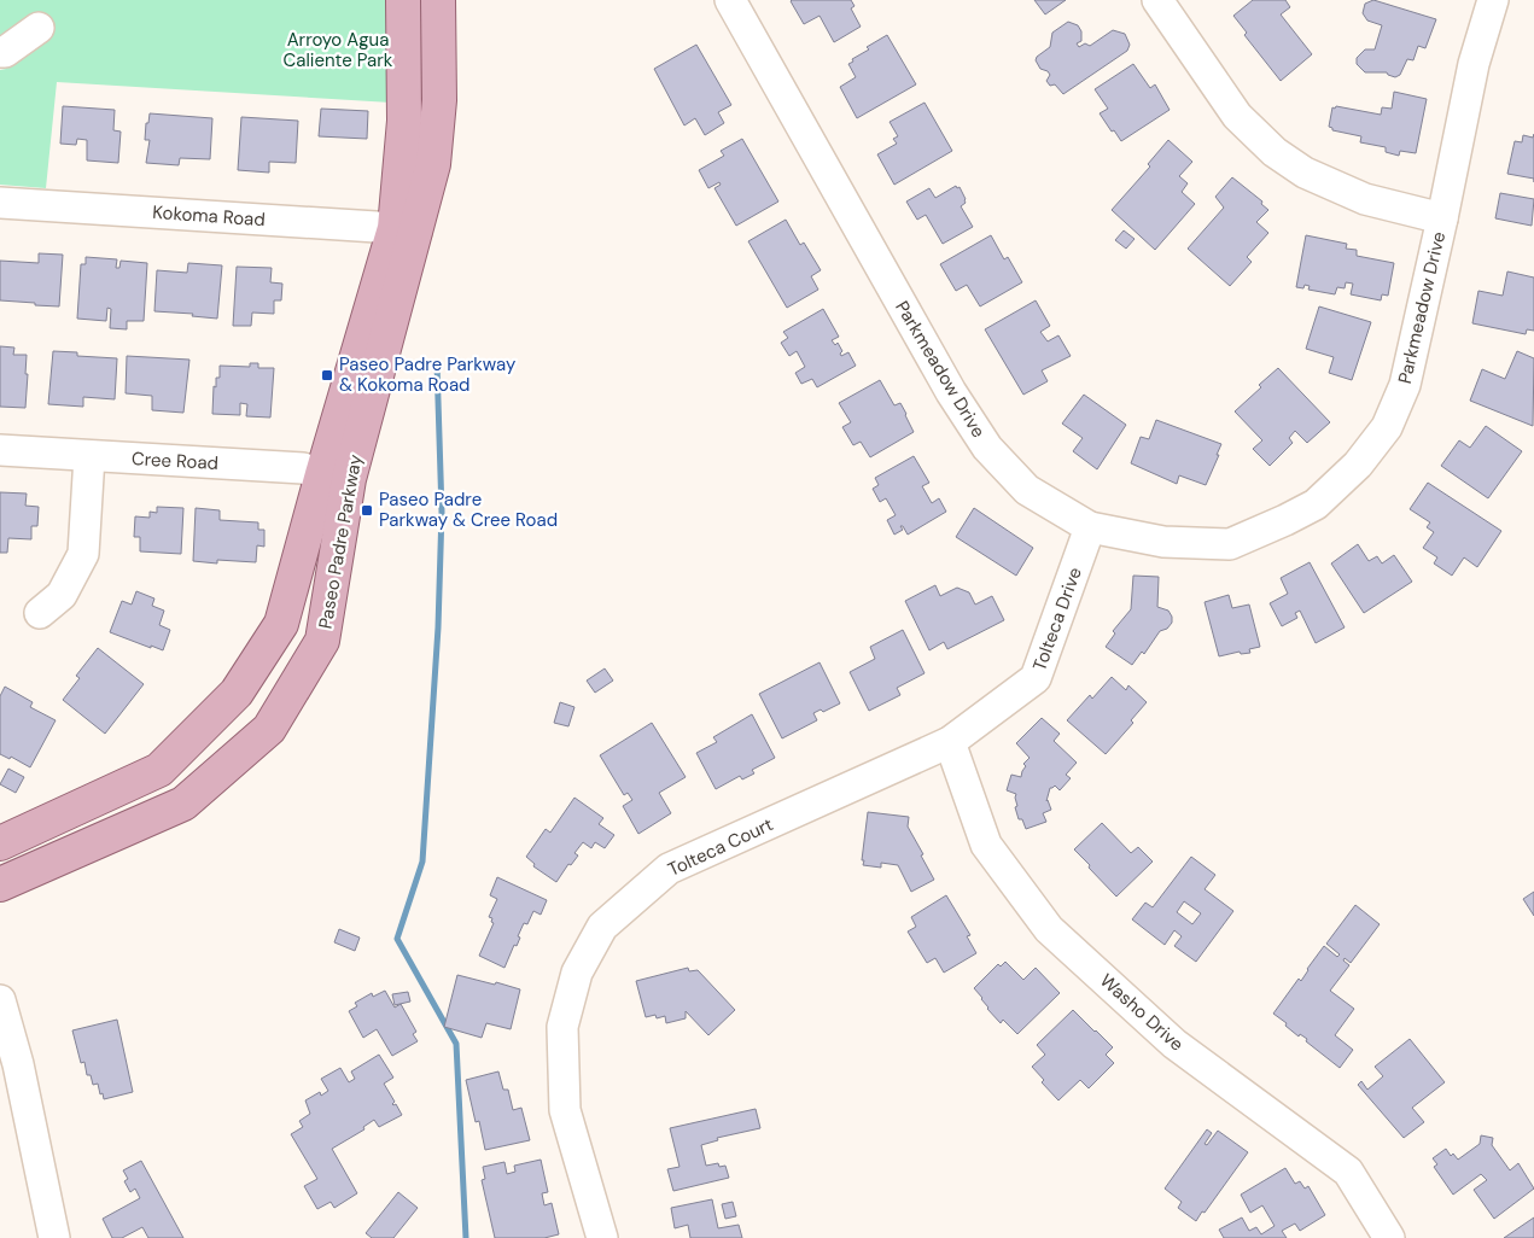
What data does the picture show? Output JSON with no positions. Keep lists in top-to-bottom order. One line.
{"streets":{"main road":["Paseo Padre Parkway"],"street":["Kokoma Road","Parkmeadow Drive","Cree Road","Tolteca Drive","Tolteca Court","Washo Drive"]},"crossings":[["Kokoma Road","Paseo Padre Parkway"],["Parkmeadow Drive","Tolteca Drive"],["Cree Road","Paseo Padre Parkway"],["Tolteca Drive","Tolteca Court"],["Tolteca Drive","Washo Drive"],["Tolteca Court","Washo Drive"]],"parks":["Arroyo Agua Caliente Park"],"places":{"transit":["Paseo Padre Parkway & Kokoma Road","Paseo Padre Parkway & Cree Road"]}}
